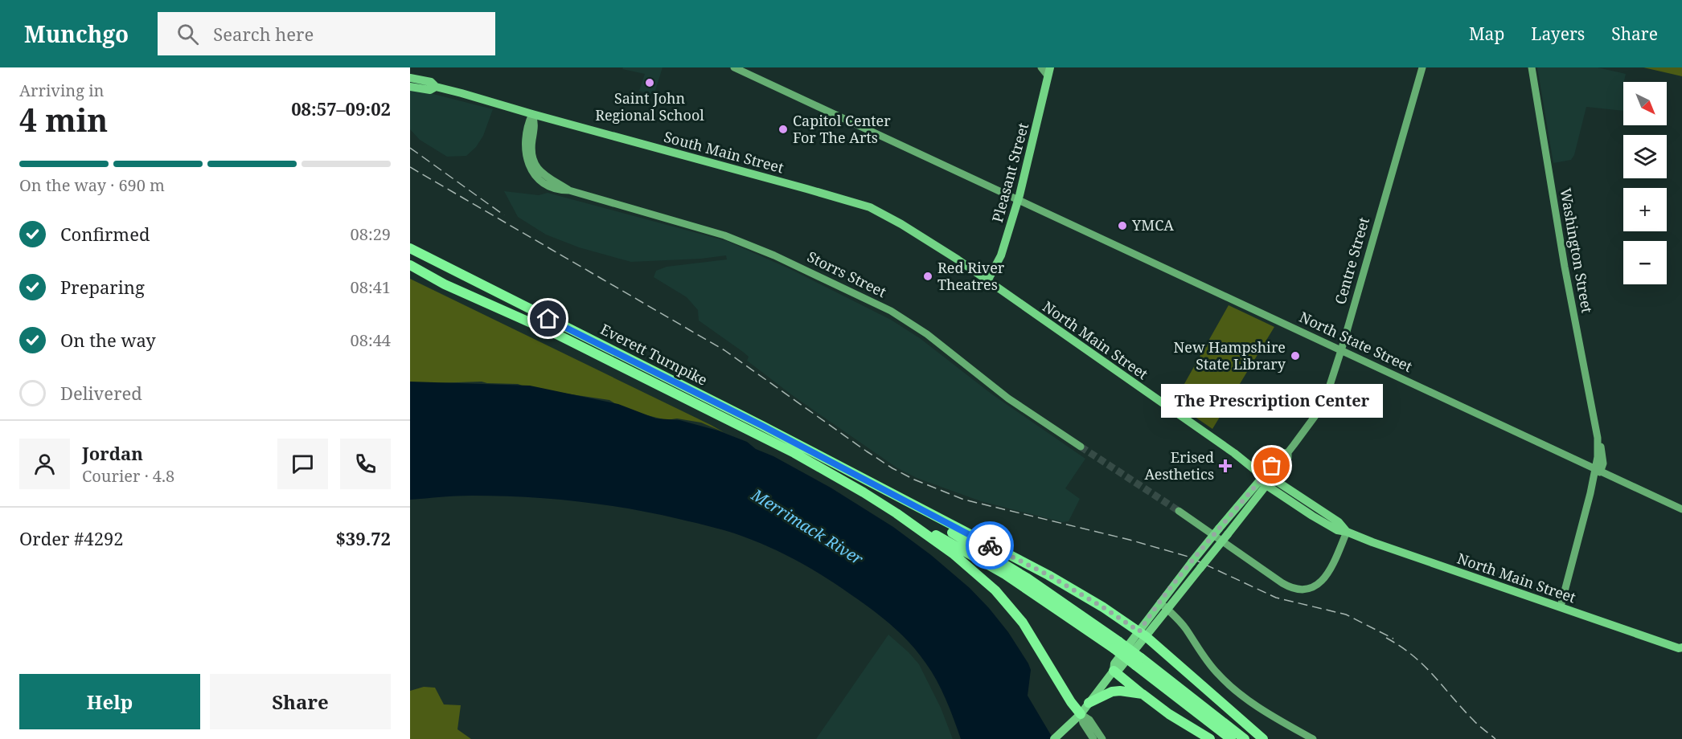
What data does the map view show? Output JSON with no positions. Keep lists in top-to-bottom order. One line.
{"streets":{"highway":["Everett Turnpike"],"main road":["South Main Street","Pleasant Street","North Main Street"],"street":["Washington Street","Centre Street","Storrs Street","North State Street"]},"crossings":[["South Main Street","Pleasant Street"],["South Main Street","Storrs Street"],["South Main Street","North Main Street"],["Pleasant Street","North Main Street"],["Pleasant Street","North State Street"],["Washington Street","North Main Street"],["Washington Street","North State Street"],["Centre Street","North Main Street"],["Centre Street","North State Street"]],"water":["Merrimack River"],"places":{"other":["Saint John Regional School","Capitol Center For The Arts","YMCA","Red River Theatres","New Hampshire State Library","The Prescription Center"],"health":["Erised Aesthetics"]},"north":"bottom right","page":{"header":"Munchgo","search":"Search here","nav":["Map","Layers","Share"],"heading":["4 min","Arriving in","08:57–09:02"],"panel":["Jordan","Courier · 4.8","Order #4292","$39.72"],"map_buttons":["+","−"],"bar":"On the way · 690 m","list":[["Confirmed","08:29"],["Preparing","08:41"],["On the way","08:44"],"Delivered"],"bubble":"The Prescription Center","buttons":["Help","Share"]}}
